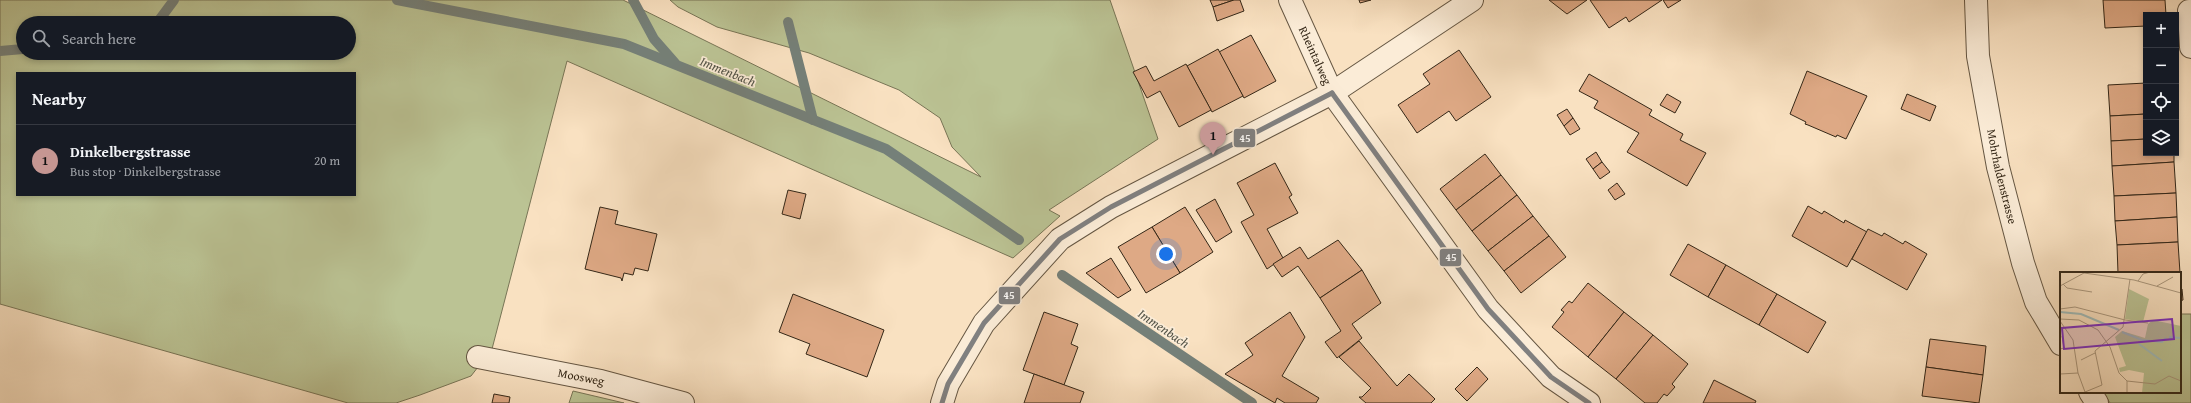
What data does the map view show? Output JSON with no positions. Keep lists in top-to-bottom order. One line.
{"streets":{"street":["Rheintalweg","Mohrhaldenstrasse","Moosweg"]},"water":["Immenbach"],"lines":["transit line 45"],"page":{"map_buttons":["+","−"],"search":"Search here","heading":"Nearby","pins":"1","list":[{"mark":"1","name":"Dinkelbergstrasse","note":"Bus stop · Dinkelbergstrasse","value":"20 m"}]}}
